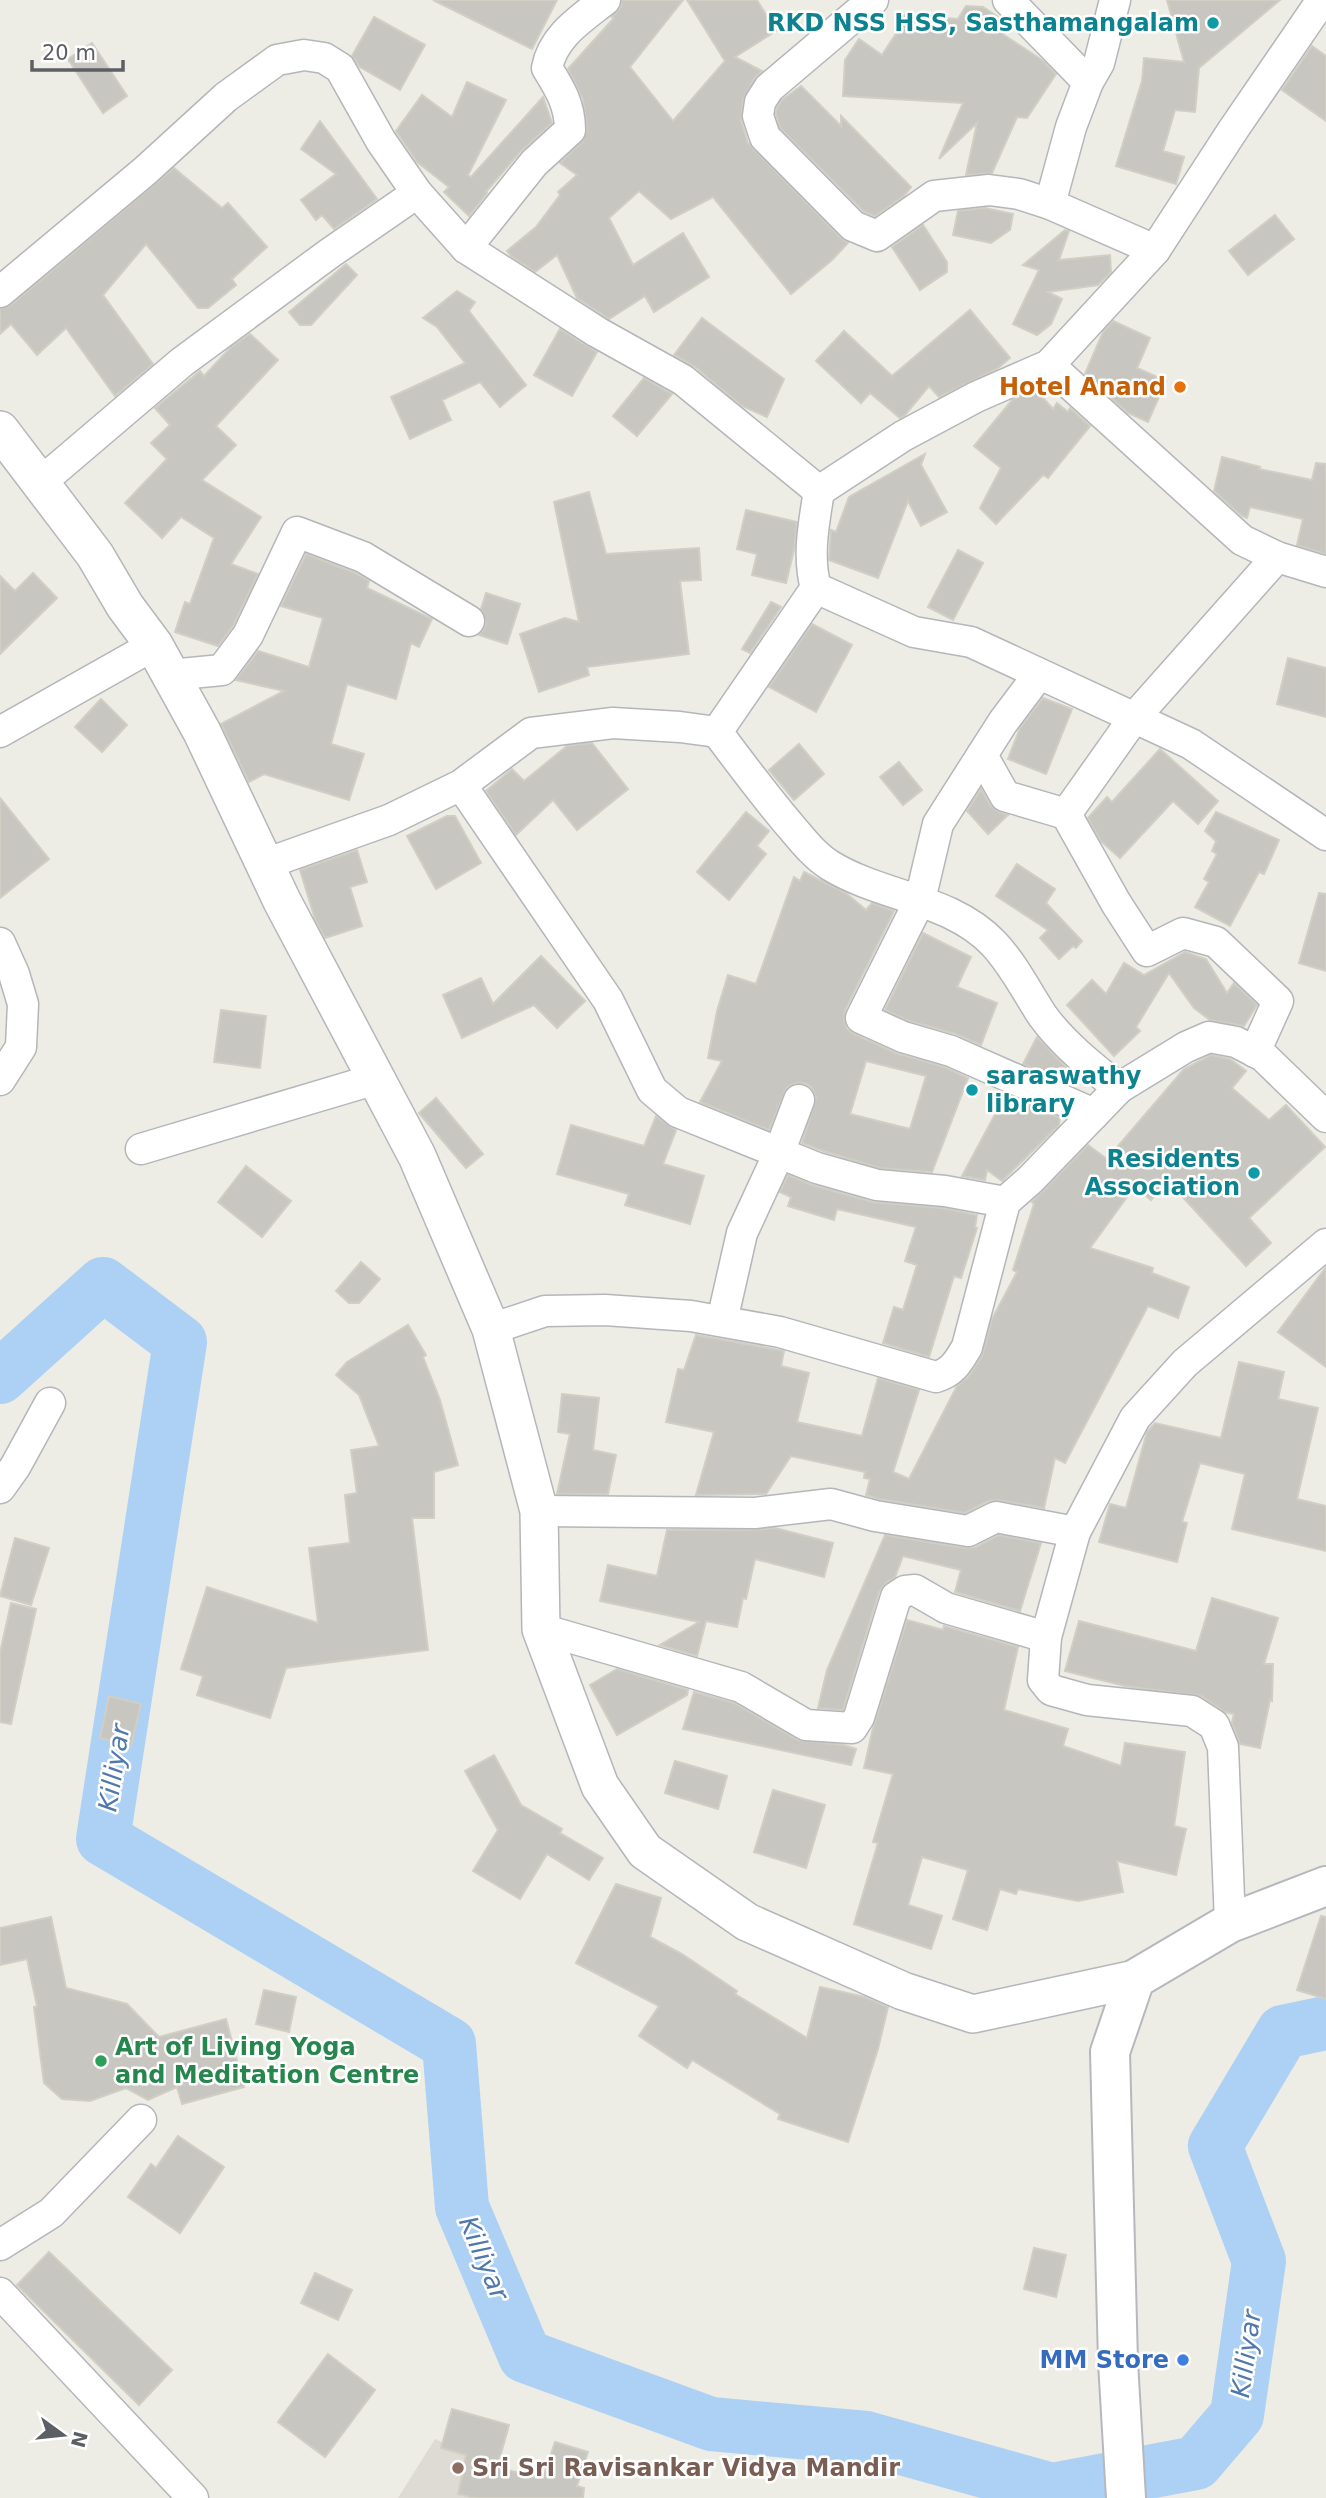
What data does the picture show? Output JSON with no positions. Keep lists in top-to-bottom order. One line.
{"water":["Killiyar"],"places":["RKD NSS HSS, Sasthamangalam","Hotel Anand","saraswathy library","Residents Association","Art of Living Yoga and Meditation Centre","MM Store","Sri Sri Ravisankar Vidya Mandir"],"scale_bar":"20 m","north":"right"}
